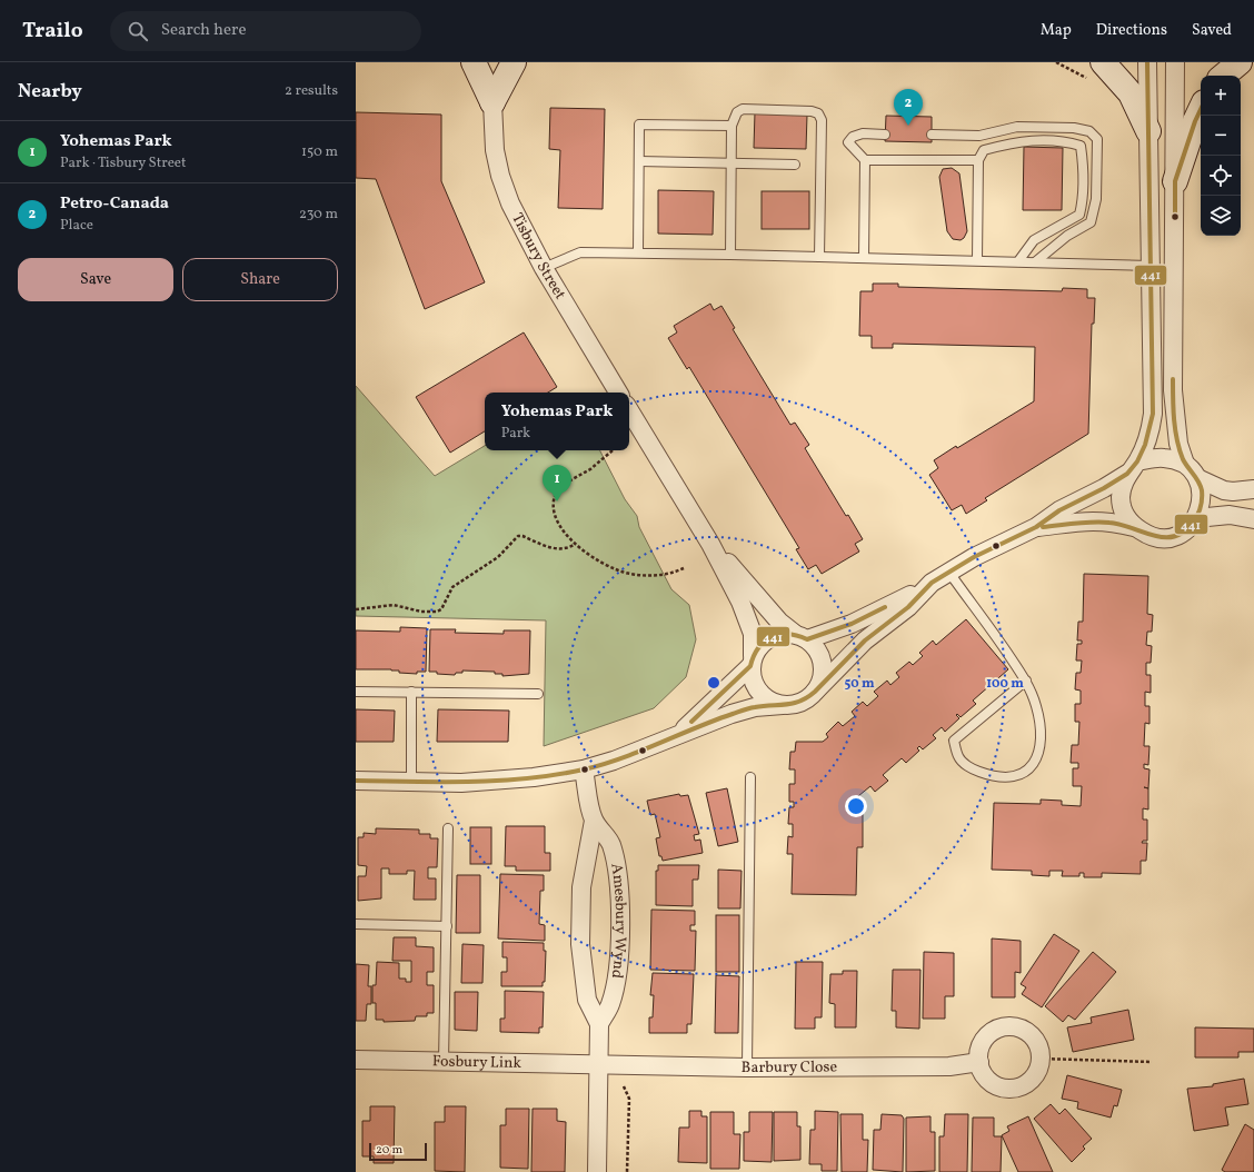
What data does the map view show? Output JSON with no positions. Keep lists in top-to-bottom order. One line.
{"streets":{"street":["Tisbury Street","Amesbury Wynd","Fosbury Link","Barbury Close"]},"crossings":[["Amesbury Wynd","Fosbury Link"],["Amesbury Wynd","Barbury Close"],["Fosbury Link","Barbury Close"]],"lines":["transit line 441"],"scale_bar":"20 m","page":{"header":"Trailo","search":"Search here","nav":["Map","Directions","Saved"],"heading":["Nearby","2 results"],"map_buttons":["+","−"],"pins":["2","1"],"list":[{"mark":"1","name":"Yohemas Park","note":"Park · Tisbury Street","value":"150 m"},{"mark":"2","name":"Petro-Canada","note":"Place","value":"230 m"}],"buttons":["Save","Share"],"popup":["Yohemas Park","Park"],"scale":"20 m"},"rings":["50 m","100 m"]}
